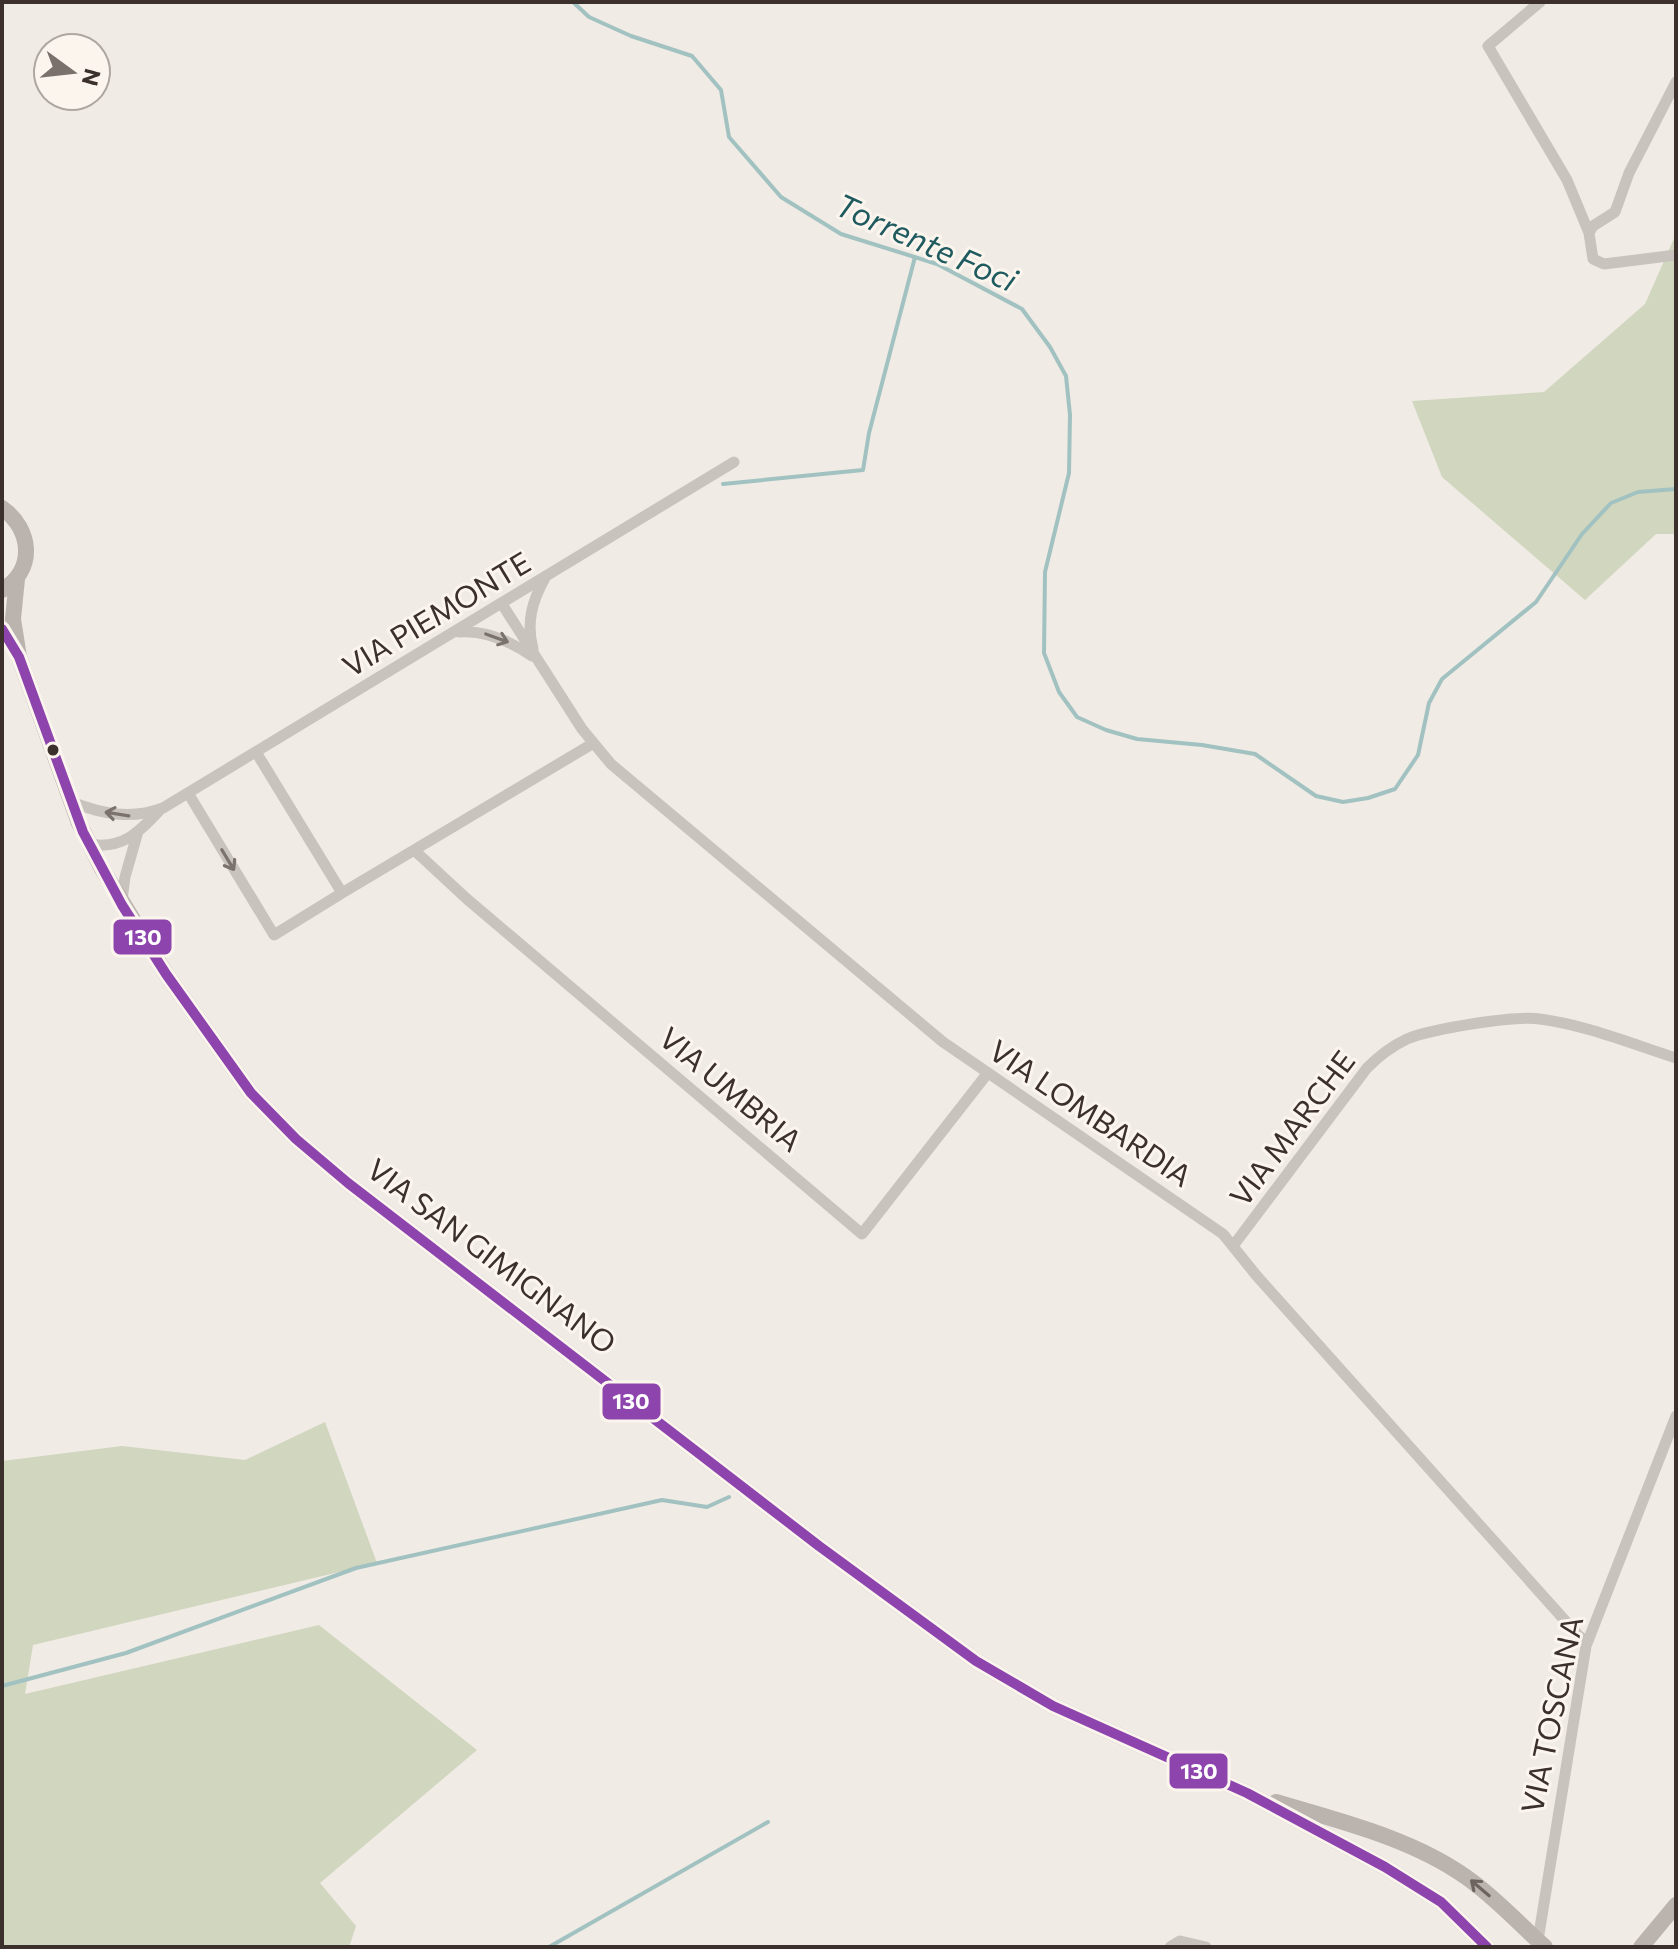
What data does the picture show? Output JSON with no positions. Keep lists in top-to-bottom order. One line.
{"streets":{"main road":["VIA SAN GIMIGNANO"],"street":["VIA PIEMONTE","VIA UMBRIA","VIA LOMBARDIA","VIA MARCHE","VIA TOSCANA"]},"crossings":[["VIA PIEMONTE","VIA LOMBARDIA"],["VIA PIEMONTE","VIA SAN GIMIGNANO"],["VIA UMBRIA","VIA LOMBARDIA"],["VIA LOMBARDIA","VIA MARCHE"],["VIA LOMBARDIA","VIA TOSCANA"],["VIA SAN GIMIGNANO","VIA TOSCANA"]],"water":["Torrente Foci"],"lines":["transit line 130"],"north":"right"}
